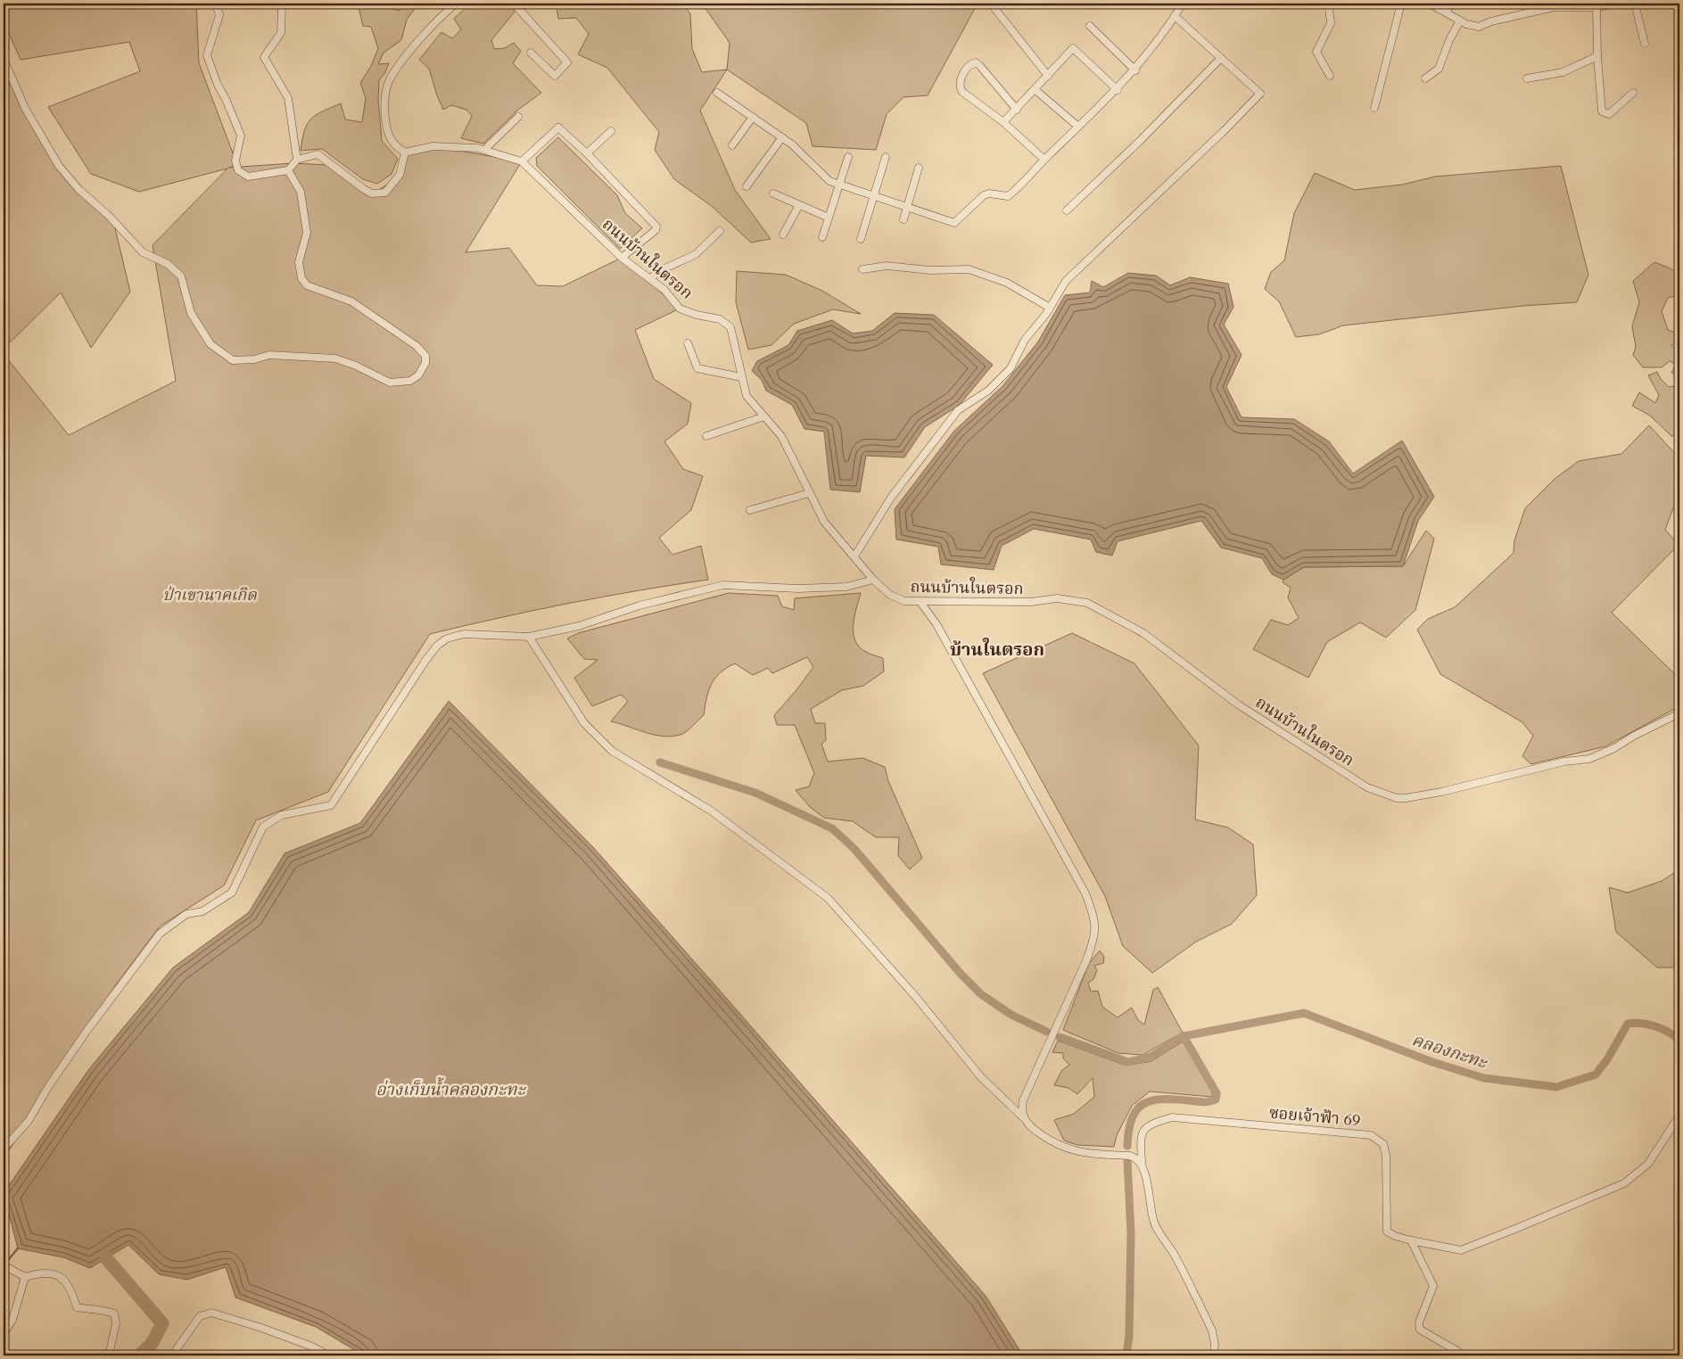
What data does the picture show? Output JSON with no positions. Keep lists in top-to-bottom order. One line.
{"streets":{"street":["ถนนบ้านในตรอก","ซอยเจ้าฟ้า 69"]},"districts":["บ้านในตรอก"],"water":["คลองกะทะ","อ่างเก็บน้ำคลองกะทะ"],"parks":["ป่าเขานาคเกิด"]}
